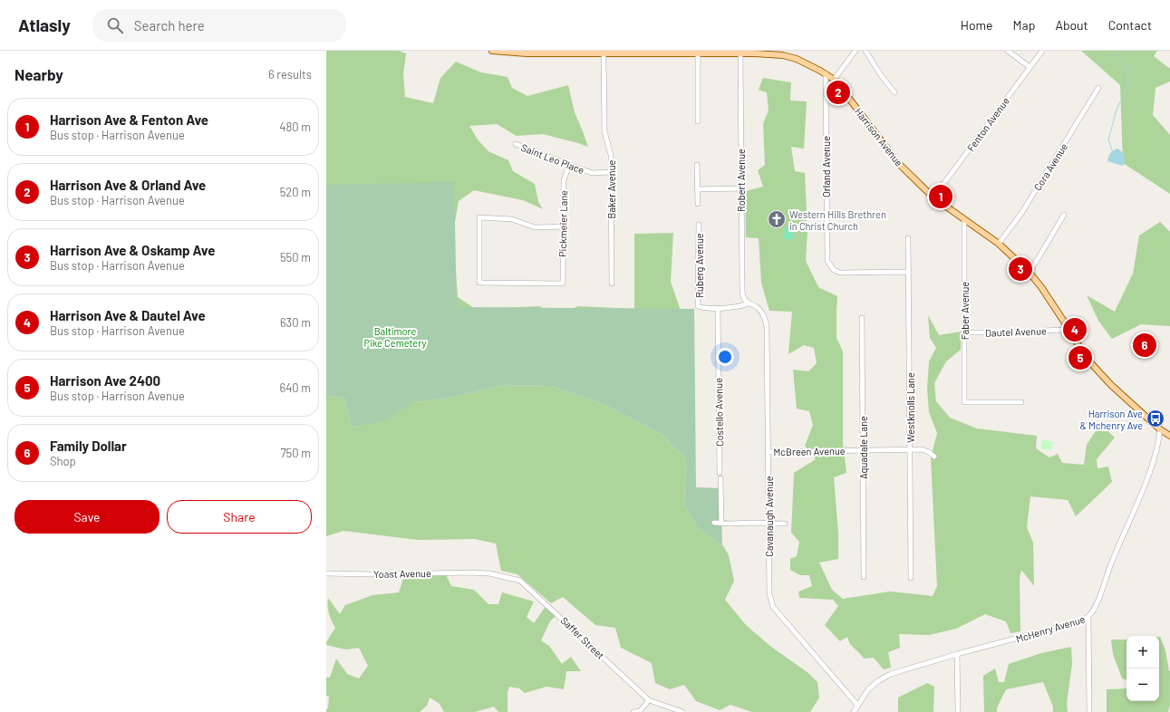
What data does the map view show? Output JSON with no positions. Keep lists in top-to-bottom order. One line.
{"streets":{"main road":["Harrison Avenue"],"street":["Fenton Avenue","Saint Leo Place","Orland Avenue","Cora Avenue","Robert Avenue","Baker Avenue","Pickmeier Lane","Ruberg Avenue","Faber Avenue","Dautel Avenue","Westknolls Lane","Costello Avenue","Aquadale Lane","McBreen Avenue","Cavanaugh Avenue","Yoast Avenue","McHenry Avenue","Saffer Street"]},"crossings":[["Fenton Avenue","Harrison Avenue"],["Harrison Avenue","Orland Avenue"],["Harrison Avenue","Cora Avenue"],["Harrison Avenue","Robert Avenue"],["Harrison Avenue","Baker Avenue"],["Harrison Avenue","Faber Avenue"],["Harrison Avenue","Dautel Avenue"],["Harrison Avenue","McHenry Avenue"],["Saint Leo Place","Baker Avenue"],["Saint Leo Place","Pickmeier Lane"],["Orland Avenue","Westknolls Lane"],["Robert Avenue","Cavanaugh Avenue"],["Ruberg Avenue","Costello Avenue"],["Faber Avenue","Dautel Avenue"],["Westknolls Lane","McBreen Avenue"],["Aquadale Lane","McBreen Avenue"],["McBreen Avenue","Cavanaugh Avenue"],["Cavanaugh Avenue","McHenry Avenue"],["Yoast Avenue","Saffer Street"]],"parks":["Baltimore Pike Cemetery"],"places":{"church":["Western Hills Brethren in Christ Church"],"bus stop":["Harrison Ave & Mchenry Ave"]},"page":{"header":"Atlasly","search":"Search here","nav":["Home","Map","About","Contact"],"heading":["Nearby","6 results"],"pins":["2","1","3","4","6","5"],"list":[{"mark":"1","name":"Harrison Ave & Fenton Ave","note":"Bus stop · Harrison Avenue","value":"480 m"},{"mark":"2","name":"Harrison Ave & Orland Ave","note":"Bus stop · Harrison Avenue","value":"520 m"},{"mark":"3","name":"Harrison Ave & Oskamp Ave","note":"Bus stop · Harrison Avenue","value":"550 m"},{"mark":"4","name":"Harrison Ave & Dautel Ave","note":"Bus stop · Harrison Avenue","value":"630 m"},{"mark":"5","name":"Harrison Ave 2400","note":"Bus stop · Harrison Avenue","value":"640 m"},{"mark":"6","name":"Family Dollar","note":"Shop","value":"750 m"}],"buttons":["Save","Share"],"map_buttons":["+","−"]}}
